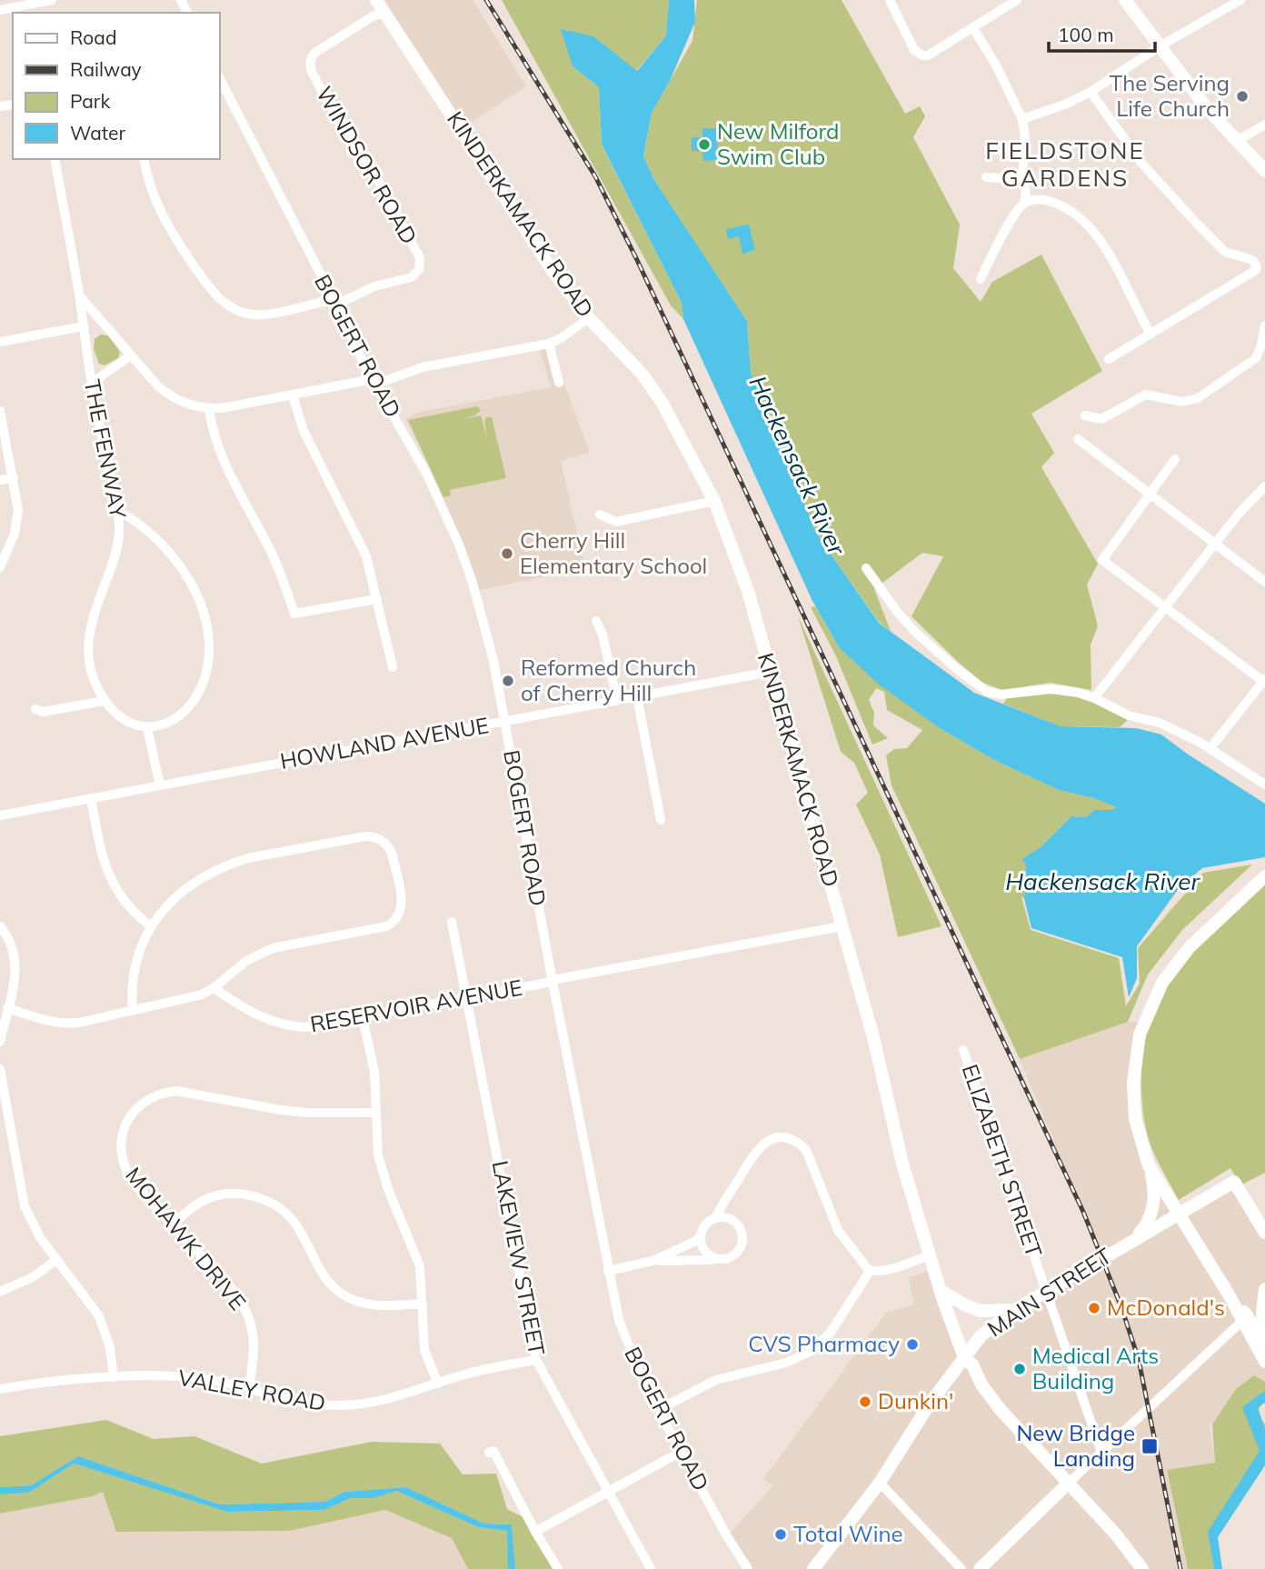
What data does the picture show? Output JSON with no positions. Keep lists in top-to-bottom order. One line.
{"streets":{"main road":["KINDERKAMACK ROAD","MAIN STREET"],"street":["WINDSOR ROAD","BOGERT ROAD","THE FENWAY","HOWLAND AVENUE","RESERVOIR AVENUE","ELIZABETH STREET","MOHAWK DRIVE","LAKEVIEW STREET","VALLEY ROAD"]},"crossings":[["WINDSOR ROAD","KINDERKAMACK ROAD"],["WINDSOR ROAD","BOGERT ROAD"],["KINDERKAMACK ROAD","HOWLAND AVENUE"],["KINDERKAMACK ROAD","RESERVOIR AVENUE"],["KINDERKAMACK ROAD","MAIN STREET"],["BOGERT ROAD","HOWLAND AVENUE"],["BOGERT ROAD","RESERVOIR AVENUE"],["RESERVOIR AVENUE","LAKEVIEW STREET"],["ELIZABETH STREET","MAIN STREET"],["MOHAWK DRIVE","VALLEY ROAD"],["LAKEVIEW STREET","VALLEY ROAD"]],"districts":["FIELDSTONE GARDENS"],"water":["Hackensack River"],"places":{"other":["The Serving Life Church","New Milford Swim Club","Cherry Hill Elementary School","Reformed Church of Cherry Hill","McDonald's","CVS Pharmacy","Medical Arts Building","Dunkin'","Total Wine"],"transit":["New Bridge Landing"]},"legend":["Road","Railway","Park","Water"],"scale_bar":"100 m"}
